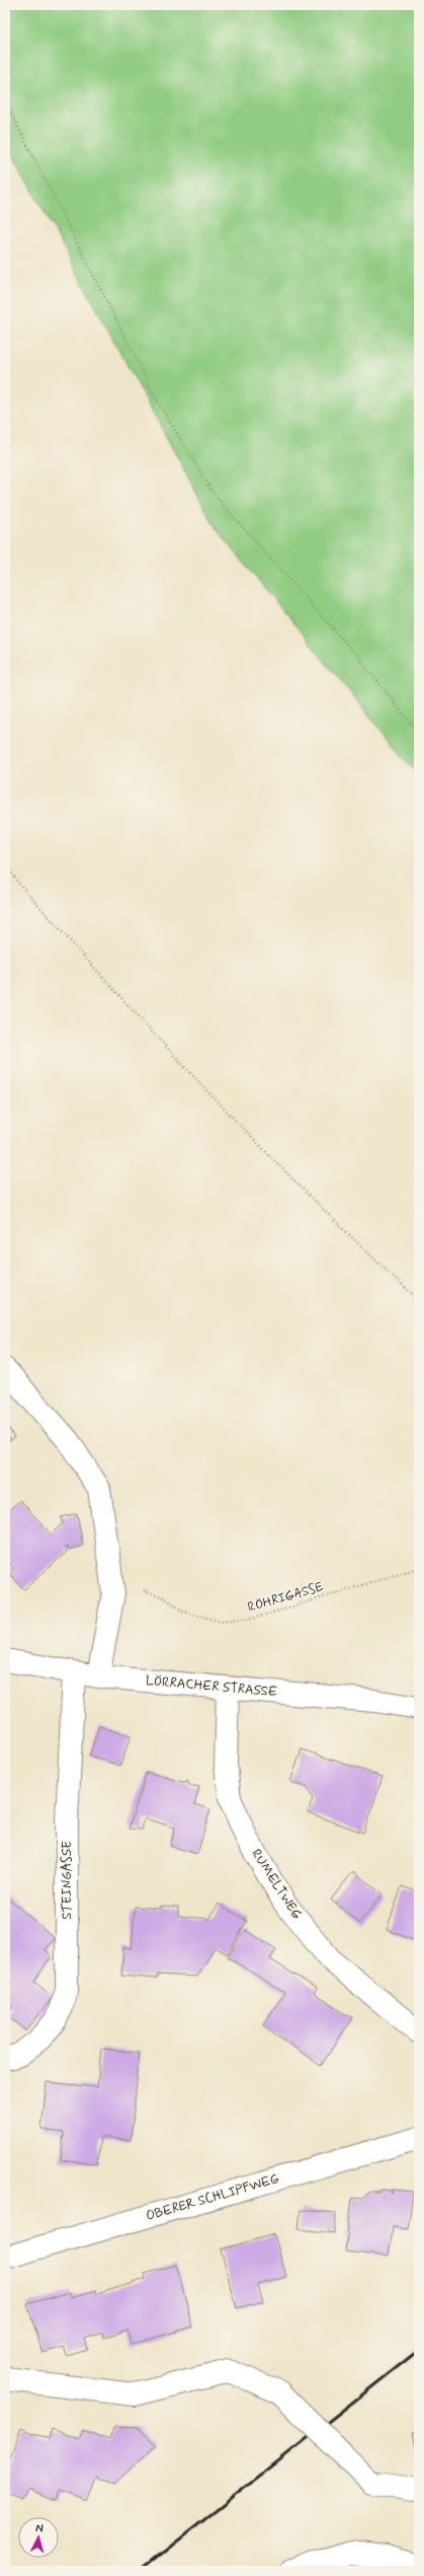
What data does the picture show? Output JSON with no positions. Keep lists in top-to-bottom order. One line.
{"streets":{"street":["LÖRRACHER STRASSE","STEINGASSE","RUMELTWEG","OBERER SCHLIPFWEG"],"path":["RÖHRIGASSE"]},"crossings":[["LÖRRACHER STRASSE","STEINGASSE"],["LÖRRACHER STRASSE","RUMELTWEG"]],"north":"top"}
